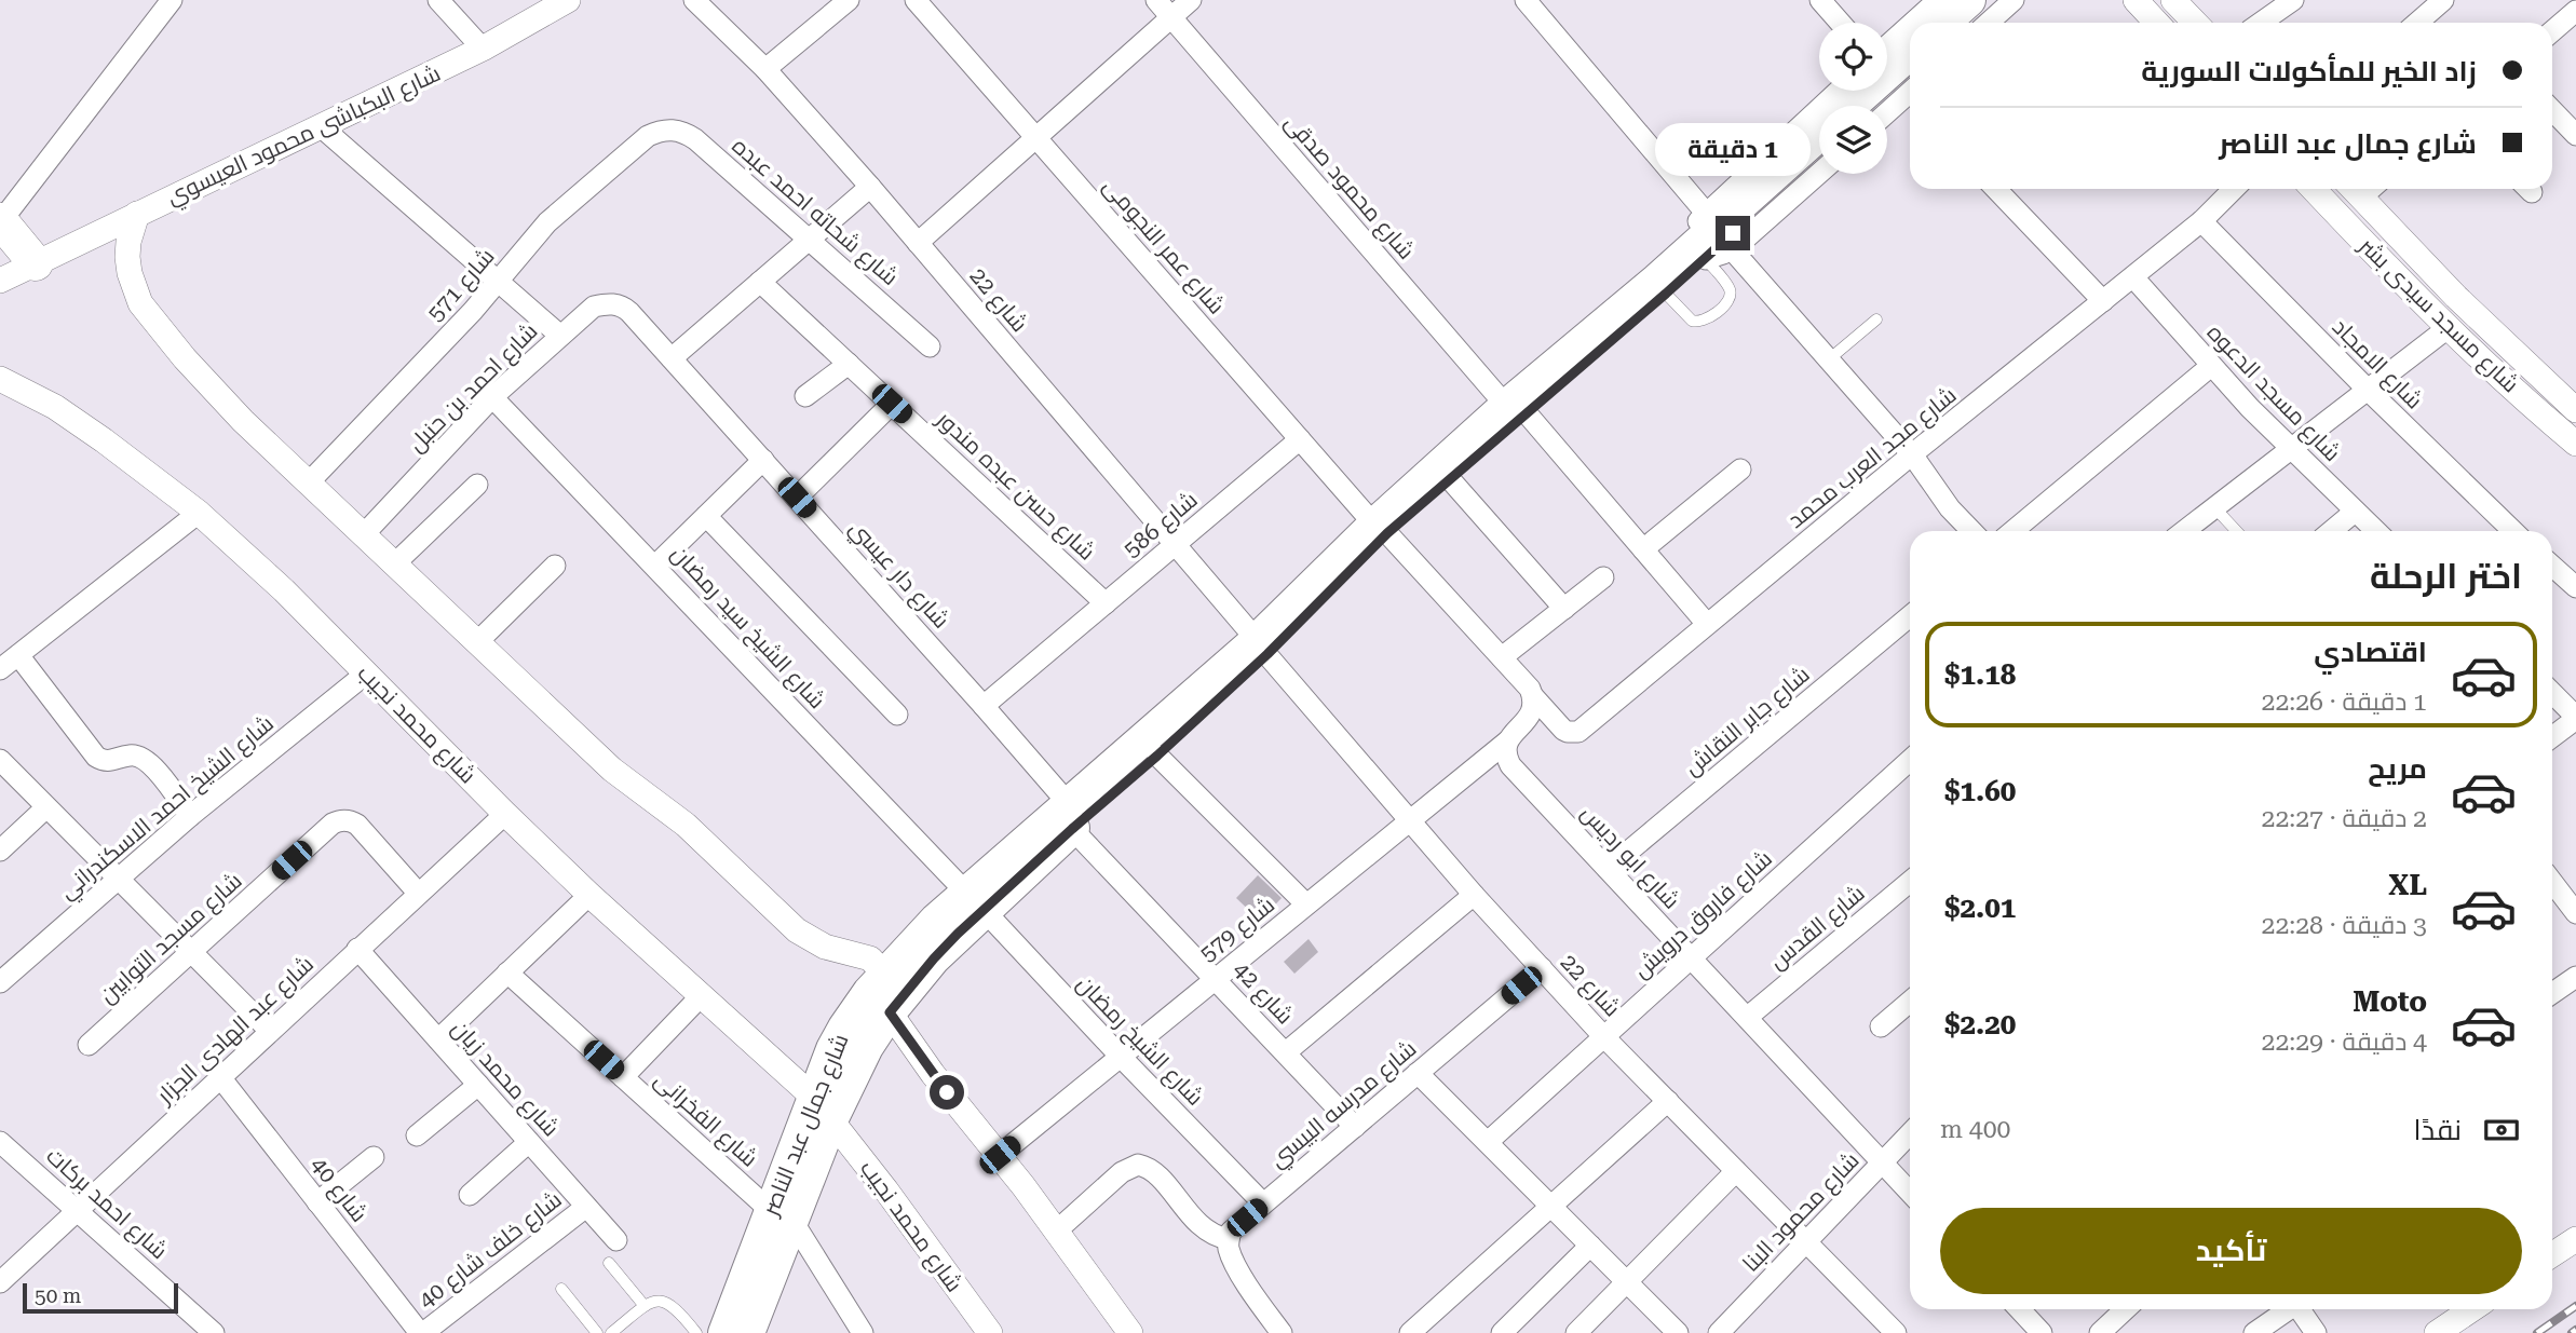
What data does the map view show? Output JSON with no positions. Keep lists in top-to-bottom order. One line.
{"streets":{"main road":["شارع جمال عبد الناصر"],"street":["شارع البكباشى محمود العيسوي","شارع محمود صدقى","شارع شحاته احمد عبده","شارع عمر النجومى","شارع 571","شارع 22","شارع مسجد سيدى بشر","شارع الامجاد","شارع احمد بن حنبل","شارع مسجد الدعوه","شارع مجد العرب محمد","شارع حسن عبده مندور","شارع 586","شارع دار عيسي","شارع الشيخ سيد رمضان","شارع جابر النقاش","شارع محمد نجيب","شارع الشيخ احمد الاسكندراني","شارع ابو رديس","شارع فاروق درويش","شارع القدس","شارع 579","شارع مسجد التوابين","شارع 42","شارع عبد الهادى الجزار","شارع الشيخ رمضان","شارع محمد زيان","شارع مدرسه البيسي","شارع الفخرانى","شارع 40","شارع احمد بركات","شارع محمود البنا","شارع خلف شارع 40"]},"crossings":[["شارع محمود صدقى","شارع مجد العرب محمد"],["شارع محمود صدقى","شارع جمال عبد الناصر"],["شارع شحاته احمد عبده","شارع 571"],["شارع عمر النجومى","شارع 586"],["شارع عمر النجومى","شارع جمال عبد الناصر"],["شارع 22","شارع 586"],["شارع 22","شارع فاروق درويش"],["شارع 22","شارع 579"],["شارع 22","شارع مدرسه البيسي"],["شارع 22","شارع جمال عبد الناصر"],["شارع 22","شارع محمود البنا"],["شارع الامجاد","شارع مجد العرب محمد"],["شارع احمد بن حنبل","شارع دار عيسي"],["شارع احمد بن حنبل","شارع الشيخ سيد رمضان"],["شارع مسجد الدعوه","شارع مجد العرب محمد"],["شارع حسن عبده مندور","شارع 586"],["شارع 586","شارع دار عيسي"],["شارع دار عيسي","شارع 42"],["شارع دار عيسي","شارع جمال عبد الناصر"],["شارع الشيخ سيد رمضان","شارع الشيخ رمضان"],["شارع الشيخ سيد رمضان","شارع جمال عبد الناصر"],["شارع جابر النقاش","شارع ابو رديس"],["شارع محمد نجيب","شارع الشيخ احمد الاسكندراني"],["شارع محمد نجيب","شارع عبد الهادى الجزار"],["شارع محمد نجيب","شارع جمال عبد الناصر"],["شارع ابو رديس","شارع فاروق درويش"],["شارع ابو رديس","شارع القدس"],["شارع ابو رديس","شارع 579"],["شارع ابو رديس","شارع محمود البنا"],["شارع 579","شارع 42"],["شارع 579","شارع الشيخ رمضان"],["شارع مسجد التوابين","شارع عبد الهادى الجزار"],["شارع 42","شارع مدرسه البيسي"],["شارع 42","شارع جمال عبد الناصر"],["شارع عبد الهادى الجزار","شارع محمد زيان"],["شارع عبد الهادى الجزار","شارع 40"],["شارع عبد الهادى الجزار","شارع احمد بركات"],["شارع الشيخ رمضان","شارع مدرسه البيسي"],["شارع الشيخ رمضان","شارع جمال عبد الناصر"],["شارع محمد زيان","شارع خلف شارع 40"],["شارع الفخرانى","شارع جمال عبد الناصر"],["شارع 40","شارع خلف شارع 40"]],"scale_bar":"50 m","page":{"banner":["زاد الخير للمأكولات السورية","شارع جمال عبد الناصر"],"bubble":"1 دقيقة","heading":"اختر الرحلة","list":[{"name":"اقتصادي","note":"1 دقيقة · 22:26","value":"$1.18"},{"name":"مريح","note":"2 دقيقة · 22:27","value":"$1.60"},{"name":"XL","note":"3 دقيقة · 22:28","value":"$2.01"},{"name":"Moto","note":"4 دقيقة · 22:29","value":"$2.20"}],"pay":["نقدًا","400 m"],"buttons":"تأكيد","scale":"50 m"}}
